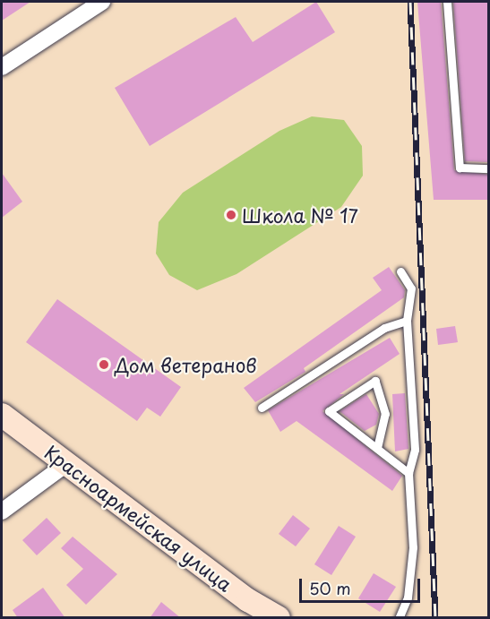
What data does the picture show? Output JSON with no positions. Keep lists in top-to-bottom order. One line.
{"streets":{"street":["Красноармейская улица"]},"places":["Школа № 17","Дом ветеранов"],"scale_bar":"50 m"}
